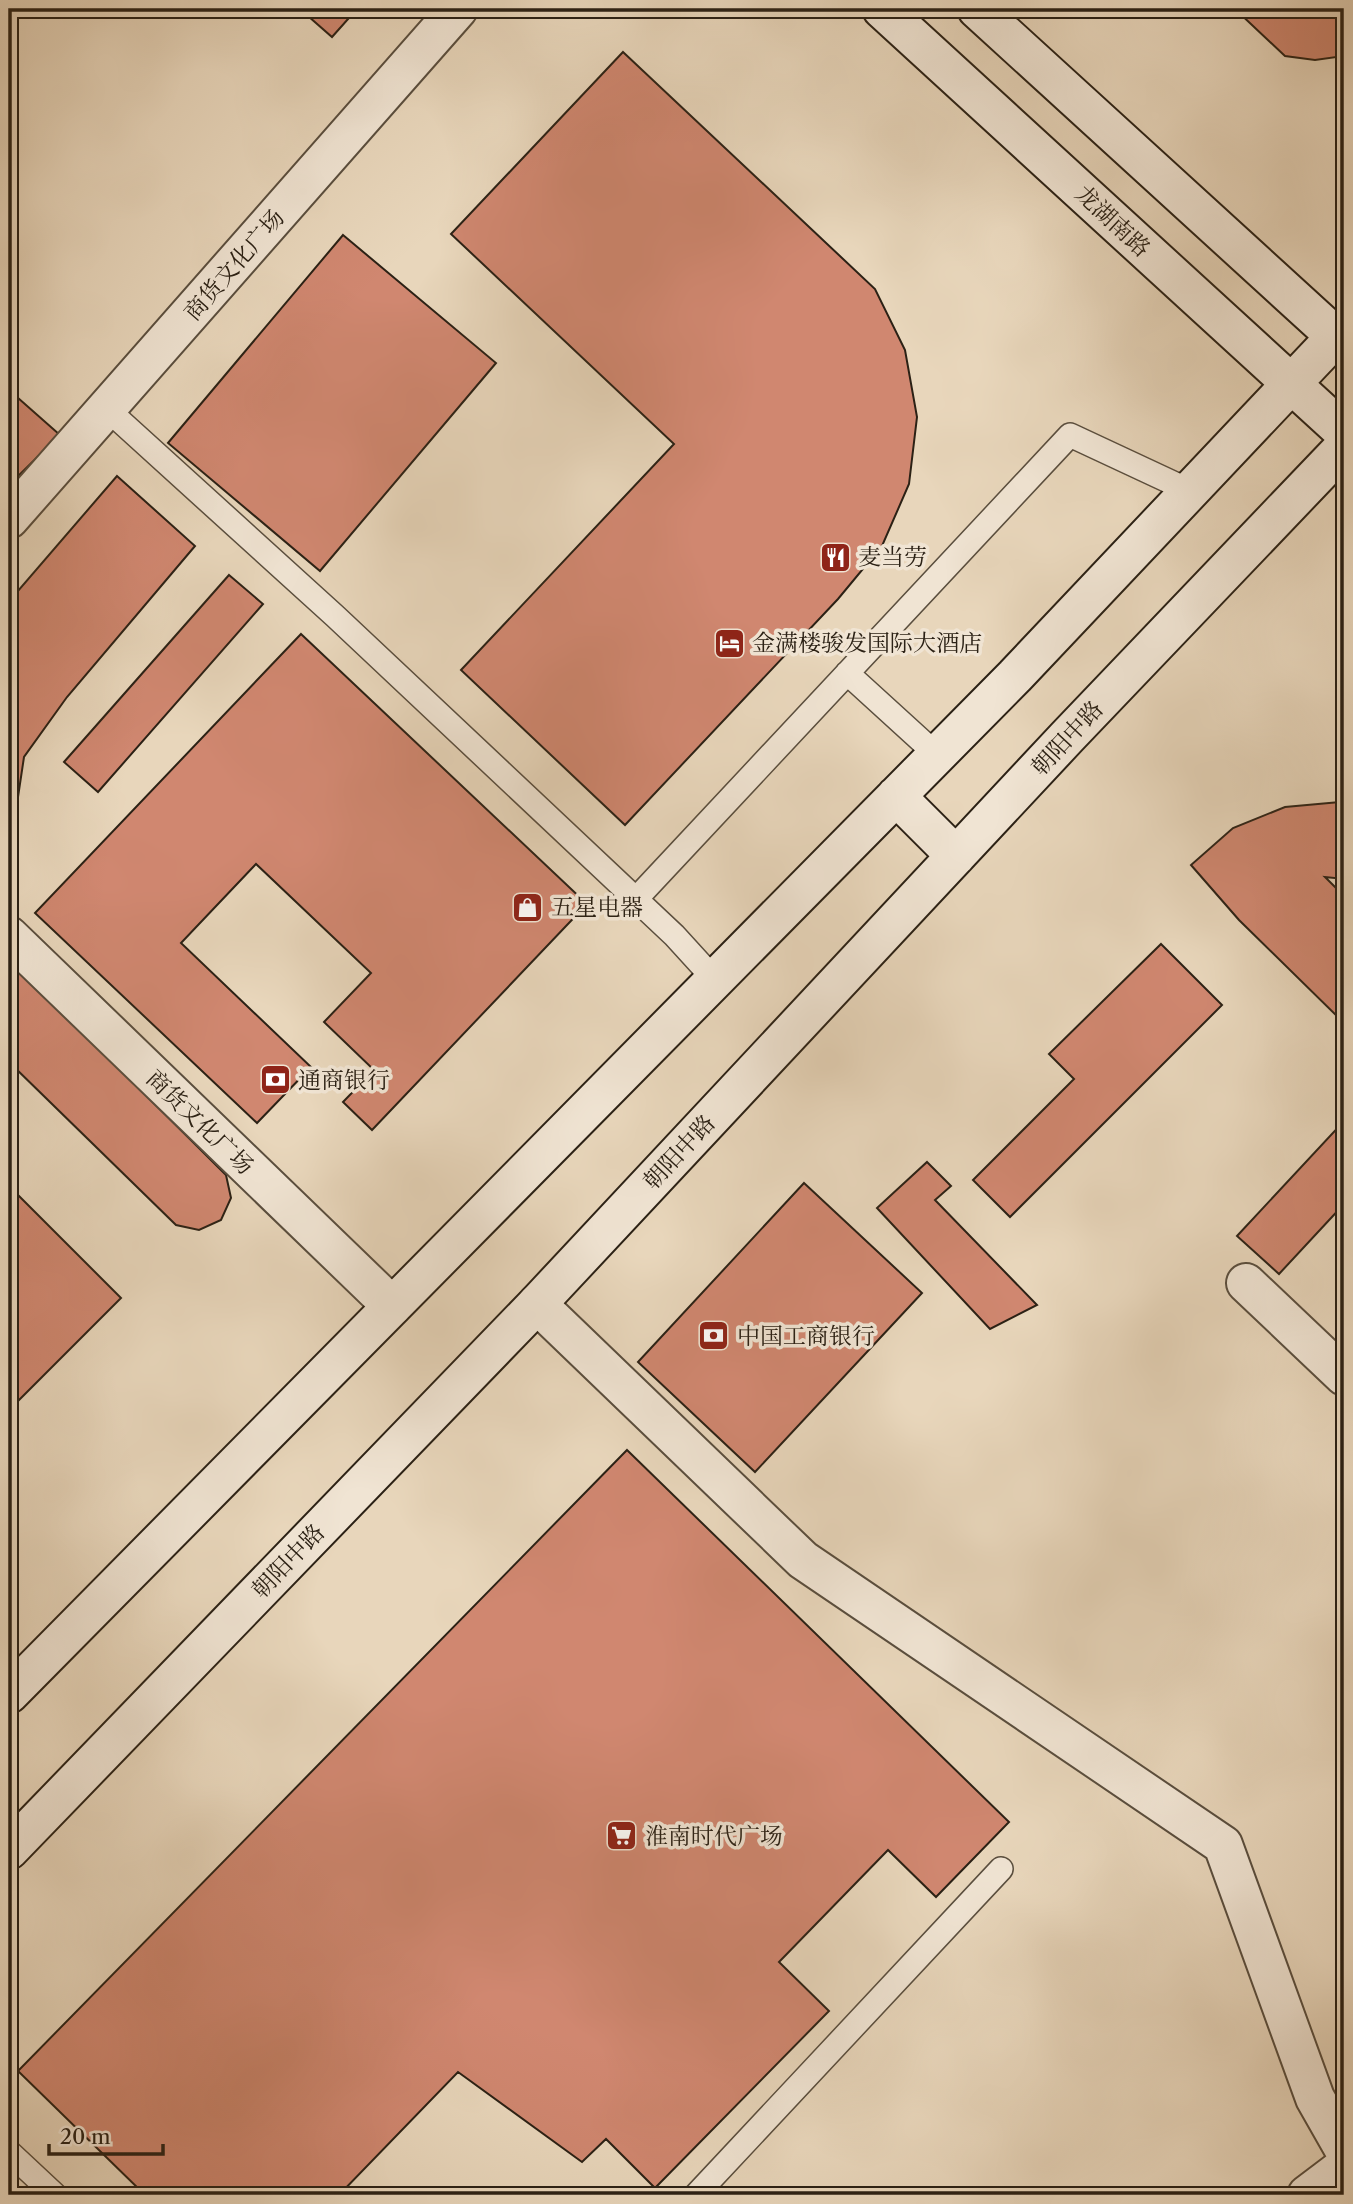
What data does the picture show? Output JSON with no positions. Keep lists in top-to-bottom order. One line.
{"streets":{"main road":["龙湖南路","商货文化广场","朝阳中路"]},"places":{"restaurant":["麦当劳"],"hotel":["金满楼骏发国际大酒店"],"shop":["五星电器"],"bank":["通商银行","中国工商银行"],"supermarket":["淮南时代广场"]},"scale_bar":"20 m"}
